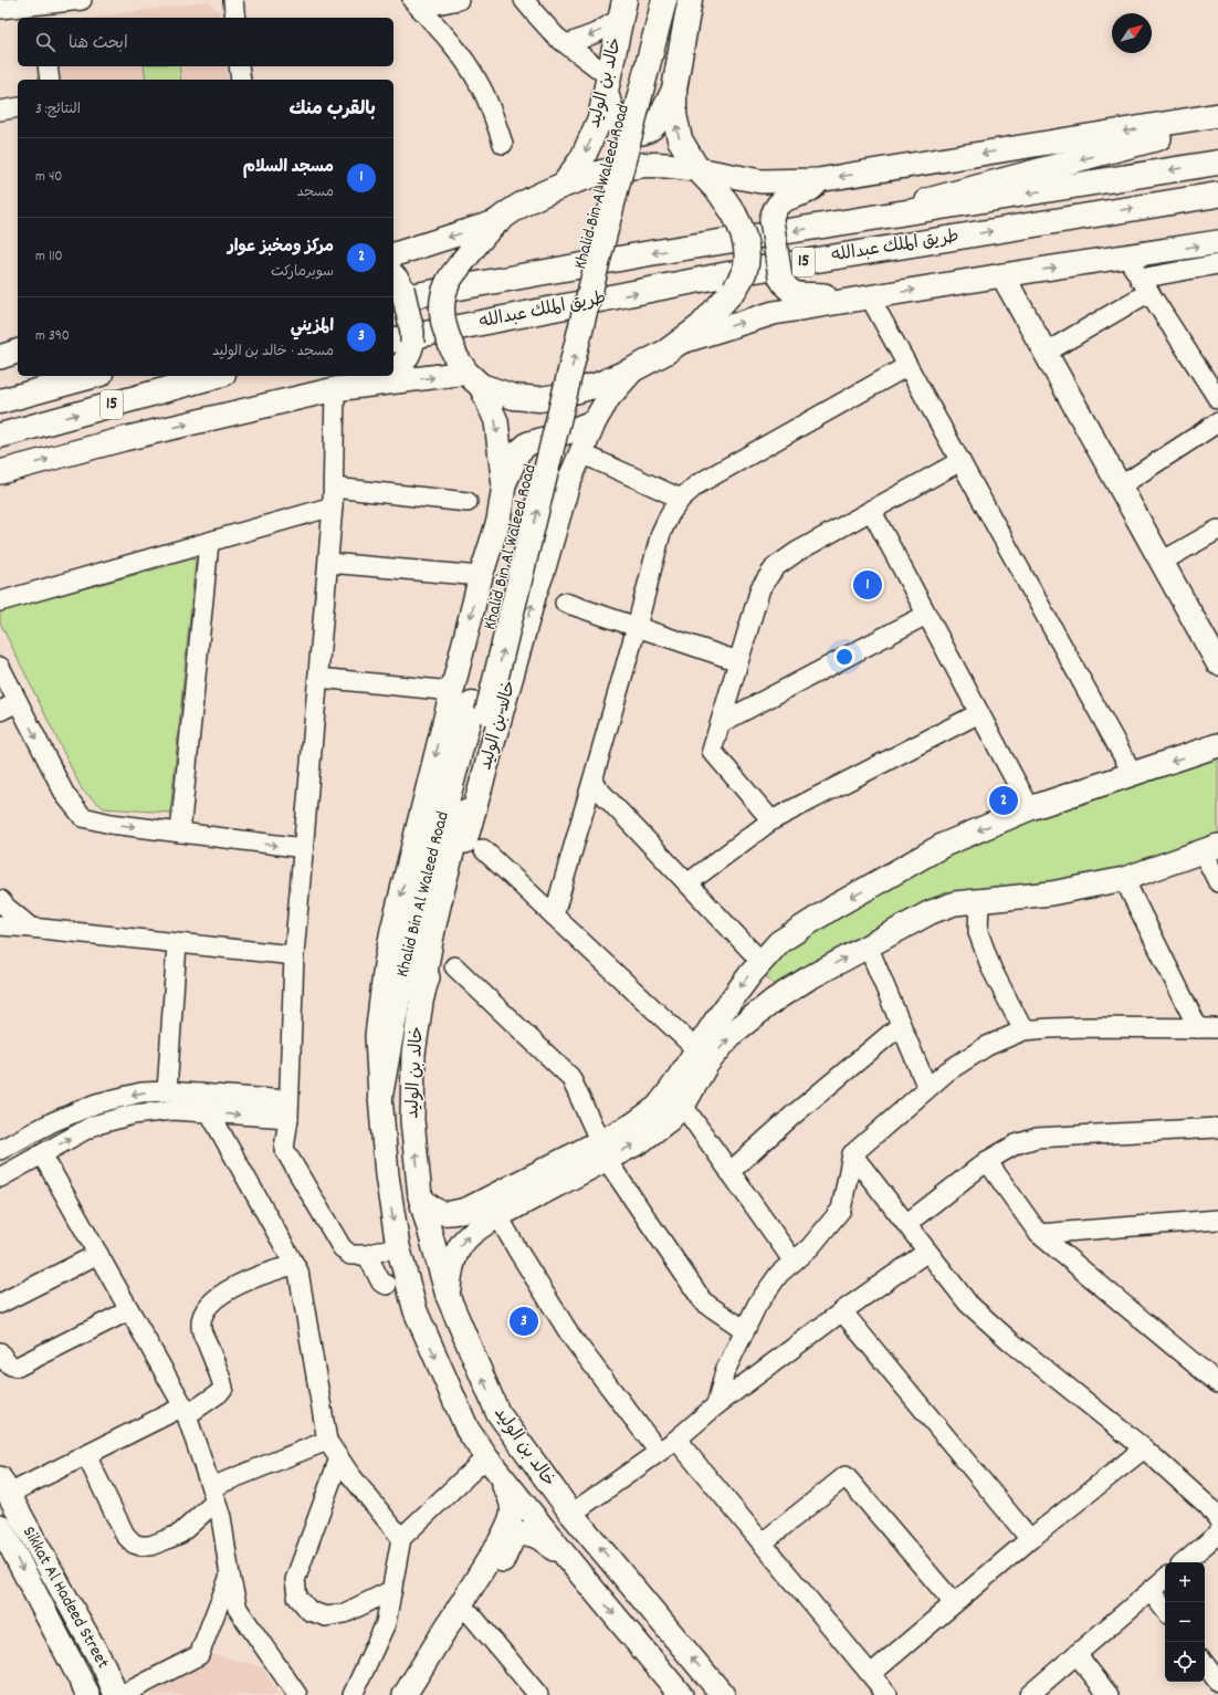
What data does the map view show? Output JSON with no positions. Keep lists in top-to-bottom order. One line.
{"streets":{"highway":["خالد بن الوليد","Khalid Bin Al Waleed Road","طريق الملك عبدالله","15"],"main road":["Sikkat Al Hadeed Street"]},"crossings":[["خالد بن الوليد","Khalid Bin Al Waleed Road"]],"north":"top right","page":{"search":"ابحث هنا","heading":["بالقرب منك","النتائج: 3"],"list":[{"mark":"1","name":"مسجد السلام","note":"مسجد","value":"40 m"},{"mark":"2","name":"مركز ومخبز عوار","note":"سوبرماركت","value":"110 m"},{"mark":"3","name":"المزيني","note":"مسجد · خالد بن الوليد","value":"390 m"}],"pins":["1","2","3"],"map_buttons":["+","−"]}}
